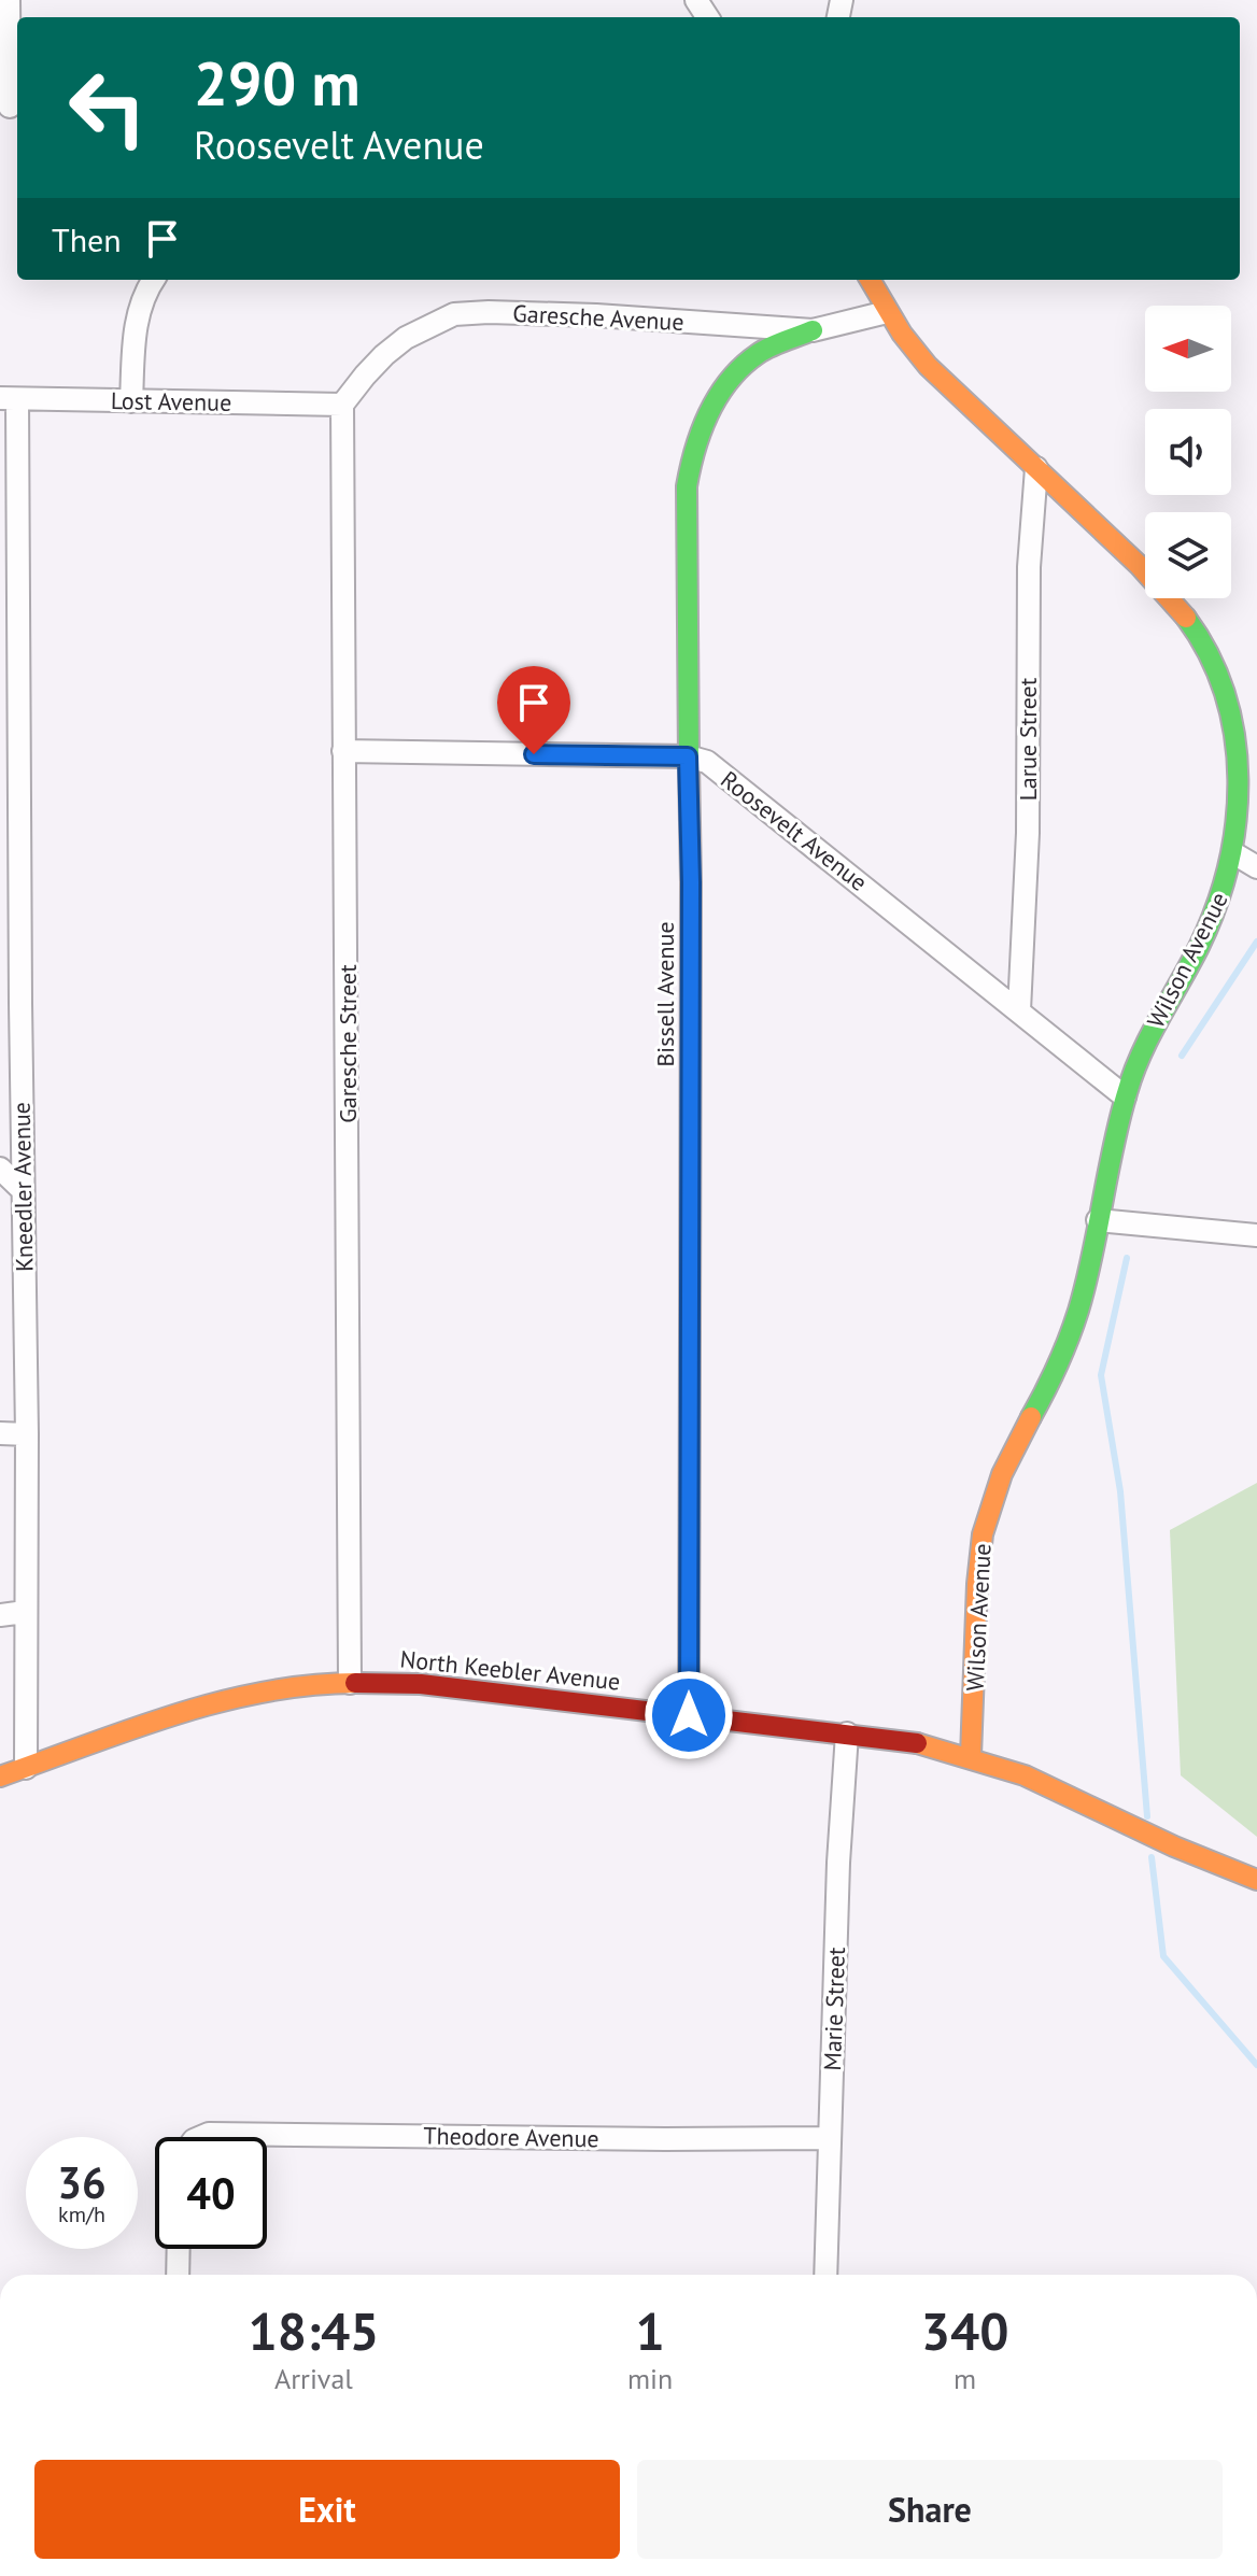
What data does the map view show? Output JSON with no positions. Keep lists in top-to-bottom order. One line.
{"streets":{"street":["Garesche Avenue","Lost Avenue","Larue Street","Roosevelt Avenue","Wilson Avenue","Bissell Avenue","Garesche Street","Kneedler Avenue","North Keebler Avenue","Marie Street","Theodore Avenue"]},"crossings":[["Garesche Avenue","Lost Avenue"],["Garesche Avenue","Wilson Avenue"],["Garesche Avenue","Bissell Avenue"],["Garesche Avenue","Garesche Street"],["Lost Avenue","Garesche Street"],["Lost Avenue","Kneedler Avenue"],["Larue Street","Roosevelt Avenue"],["Larue Street","Wilson Avenue"],["Roosevelt Avenue","Wilson Avenue"],["Roosevelt Avenue","Bissell Avenue"],["Roosevelt Avenue","Garesche Street"],["Wilson Avenue","North Keebler Avenue"],["Bissell Avenue","North Keebler Avenue"],["Garesche Street","North Keebler Avenue"],["Kneedler Avenue","North Keebler Avenue"],["North Keebler Avenue","Marie Street"],["Marie Street","Theodore Avenue"]],"north":"left","page":{"turn":["290 m","Roosevelt Avenue"],"then":"Then","speed":"36 km/h","limit":"40","eta":["18:45","Arrival","1","min","340","m"],"buttons":["Exit","Share"]}}
